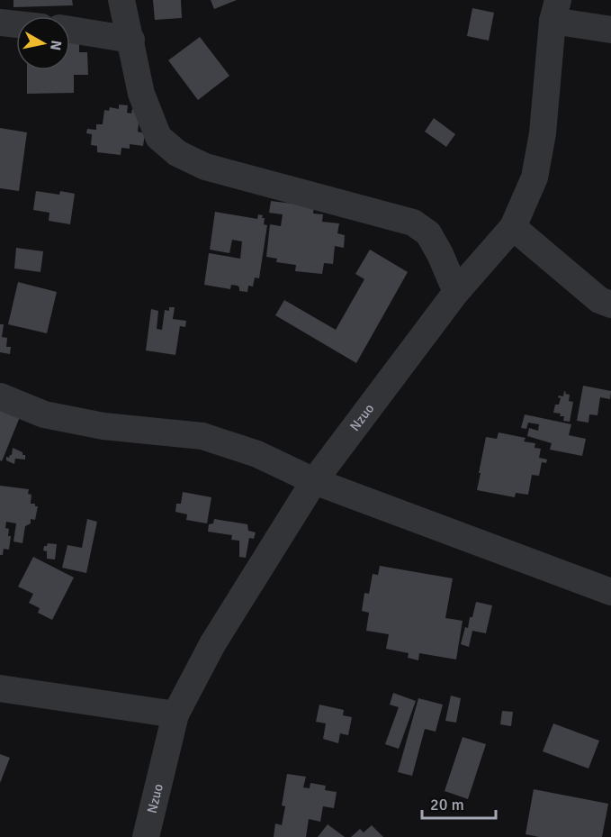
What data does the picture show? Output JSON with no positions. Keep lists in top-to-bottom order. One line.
{"streets":{"street":["Nzuo"]},"scale_bar":"20 m","north":"right"}
